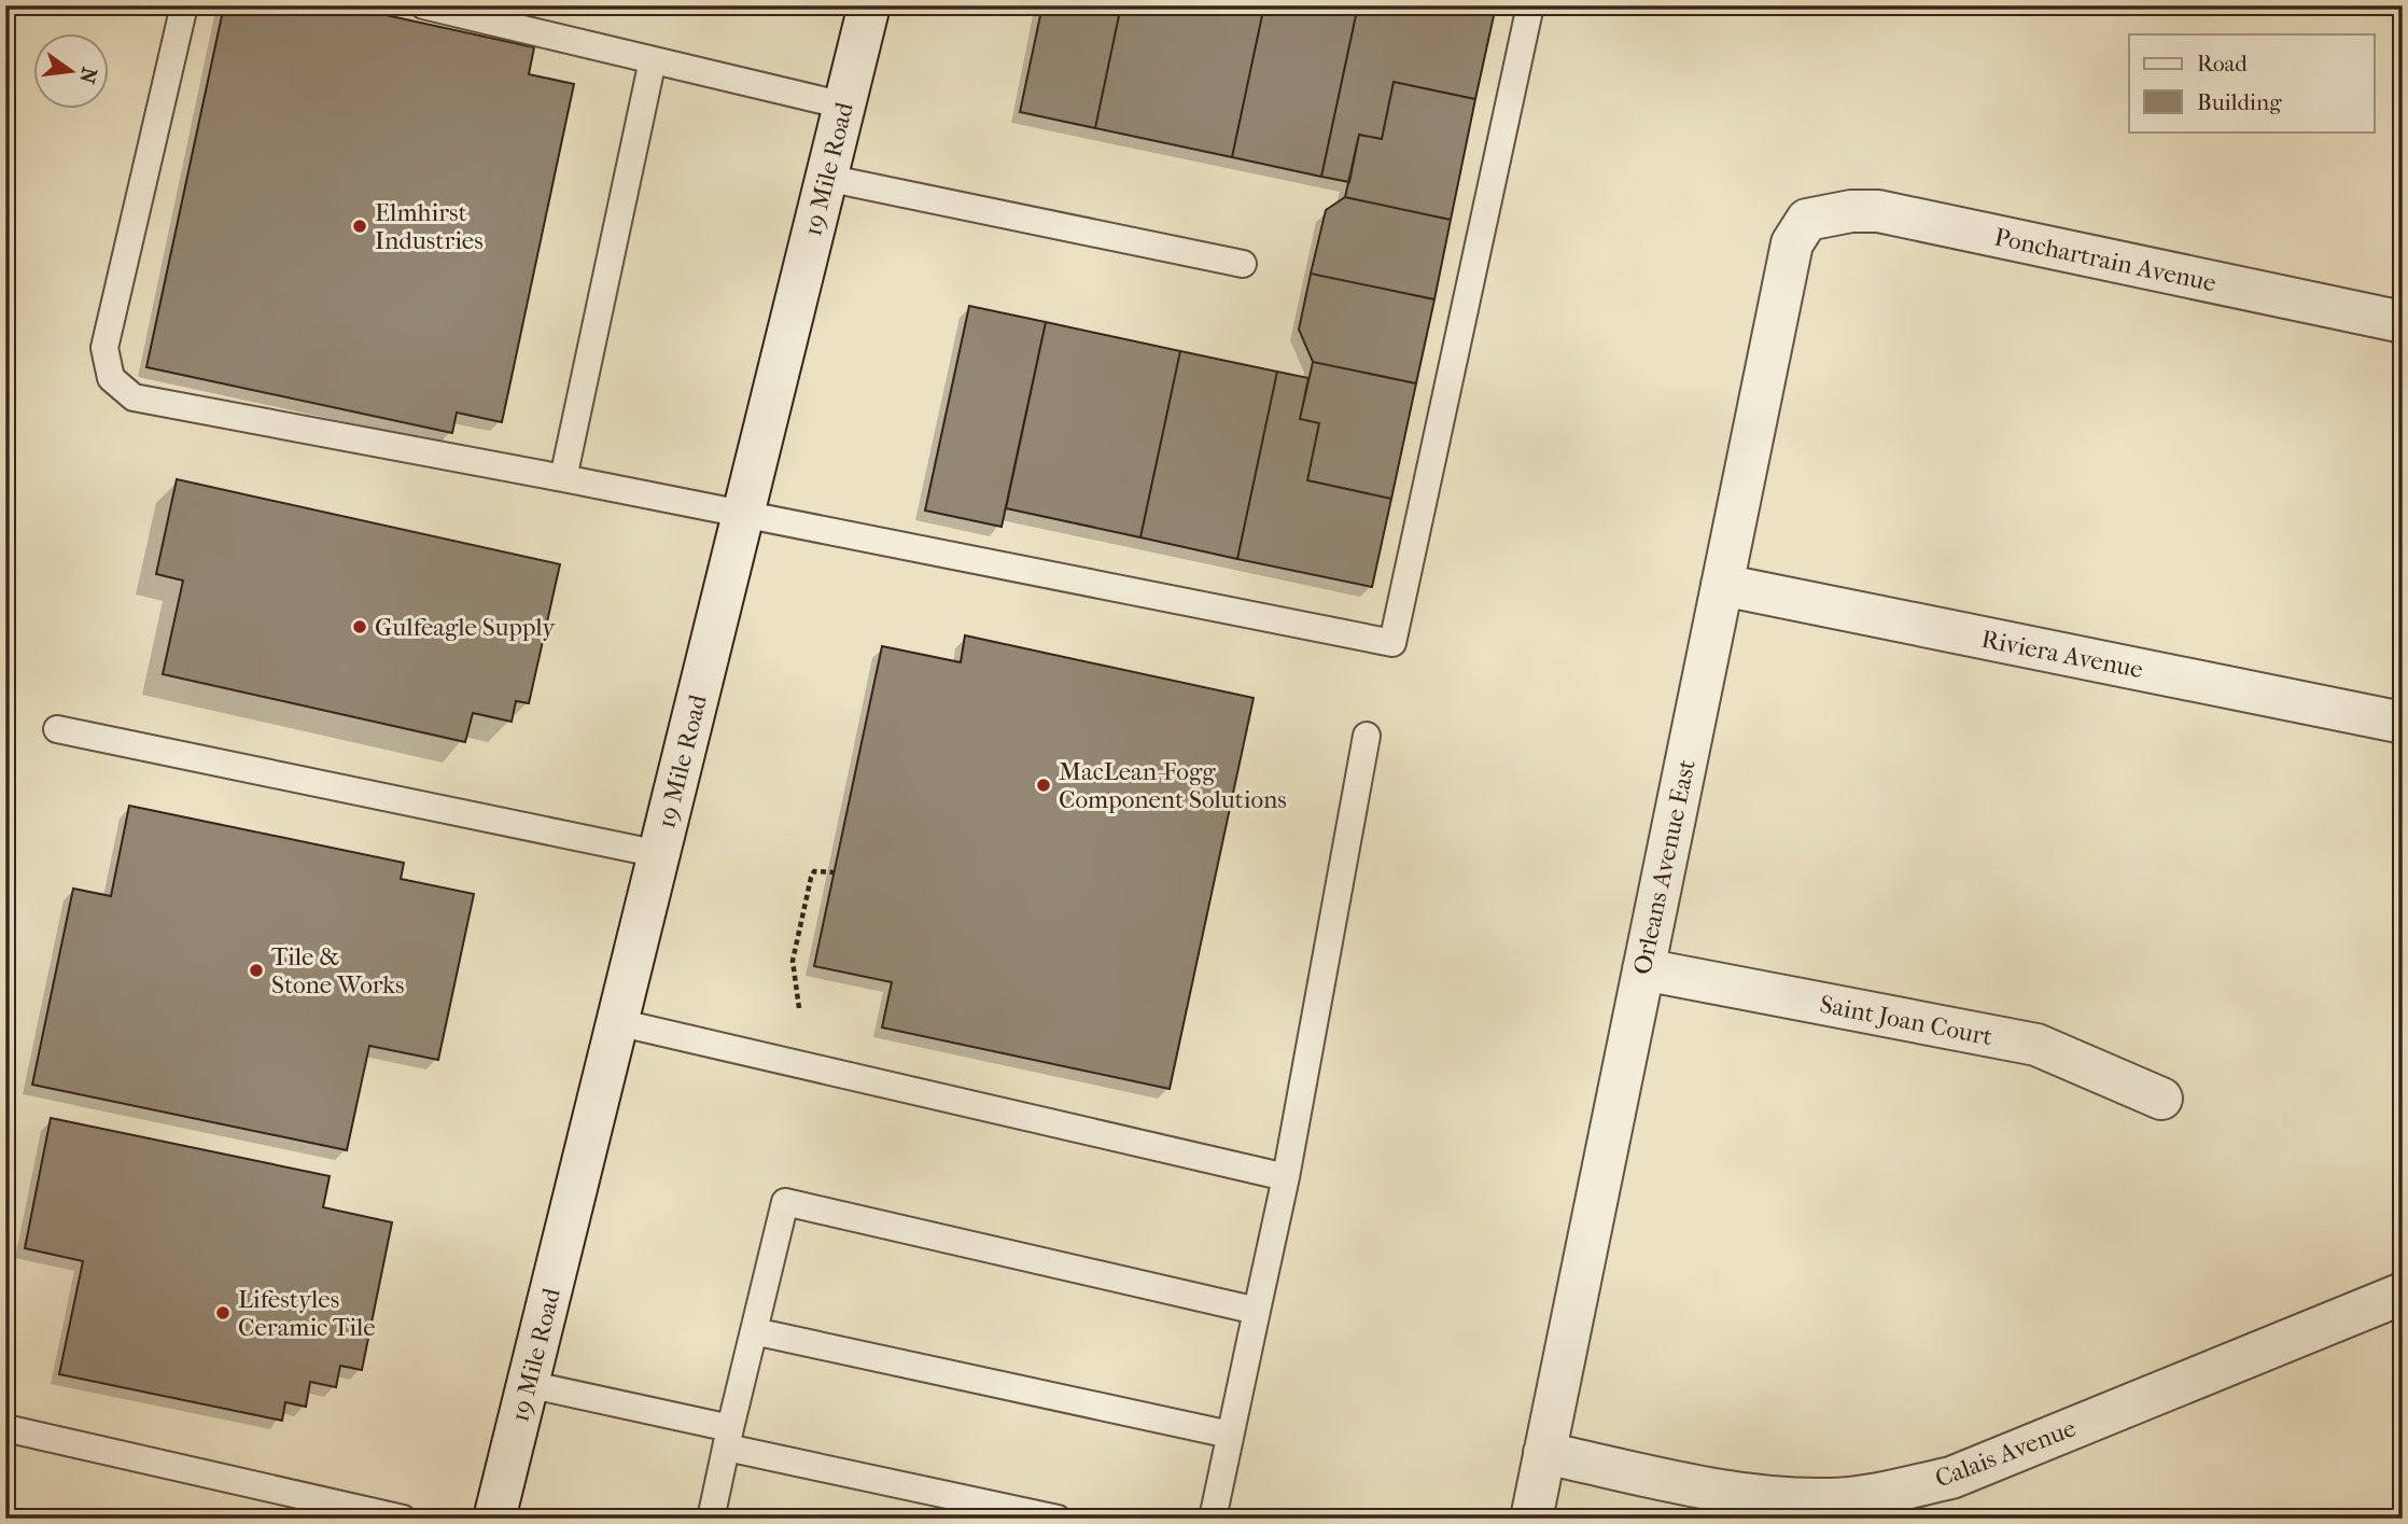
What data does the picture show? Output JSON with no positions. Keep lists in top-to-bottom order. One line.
{"streets":{"street":["19 Mile Road","Ponchartrain Avenue","Riviera Avenue","Orleans Avenue East","Saint Joan Court","Calais Avenue"]},"crossings":[["Ponchartrain Avenue","Orleans Avenue East"],["Riviera Avenue","Orleans Avenue East"],["Orleans Avenue East","Saint Joan Court"],["Orleans Avenue East","Calais Avenue"]],"places":["Elmhirst Industries","Gulfeagle Supply","MacLean-Fogg Component Solutions","Tile & Stone Works","Lifestyles Ceramic Tile"],"legend":["Road","Building"],"north":"right"}
